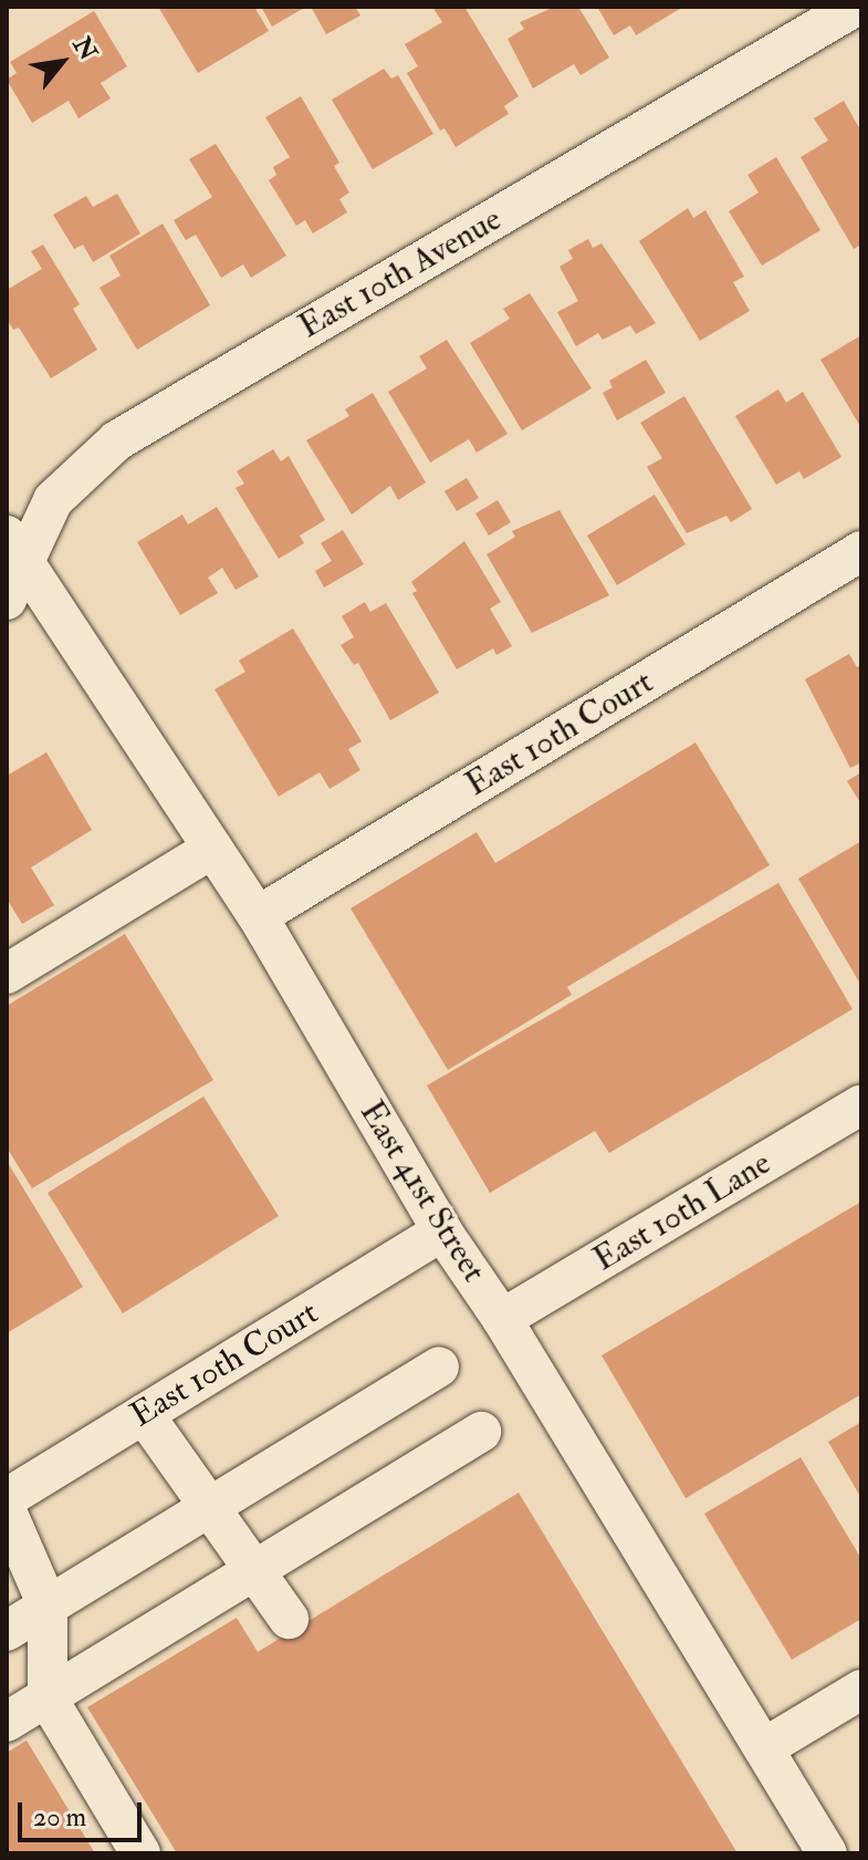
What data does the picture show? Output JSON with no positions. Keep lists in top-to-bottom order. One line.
{"streets":{"street":["East 10th Avenue","East 10th Court","East 41st Street","East 10th Lane"]},"crossings":[["East 10th Avenue","East 41st Street"],["East 10th Court","East 41st Street"],["East 41st Street","East 10th Lane"]],"scale_bar":"20 m","north":"top right"}
